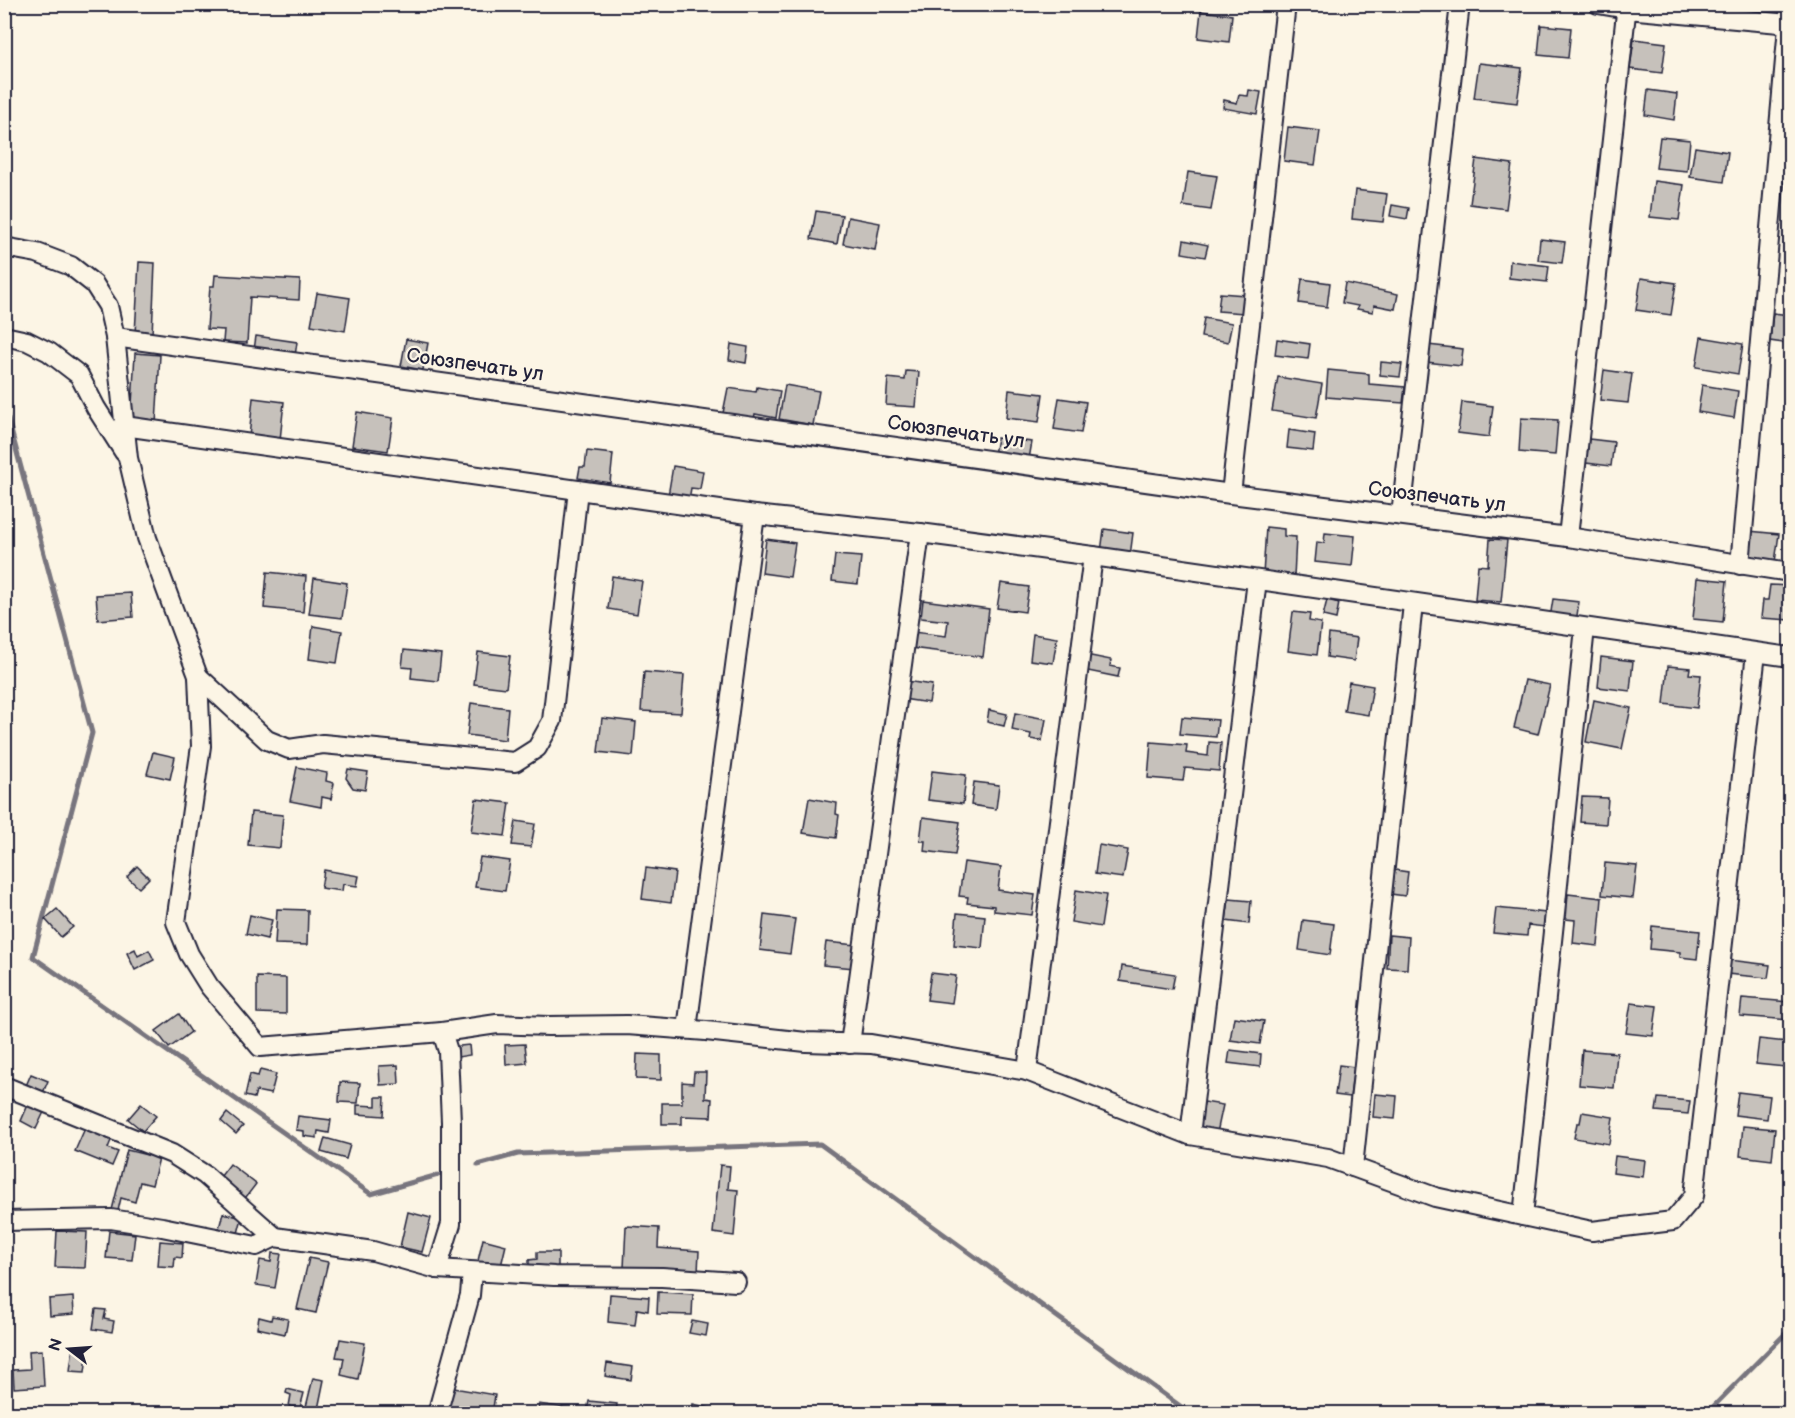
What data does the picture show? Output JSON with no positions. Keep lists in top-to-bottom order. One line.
{"streets":{"street":["Союзпечать ул"]},"north":"left"}
